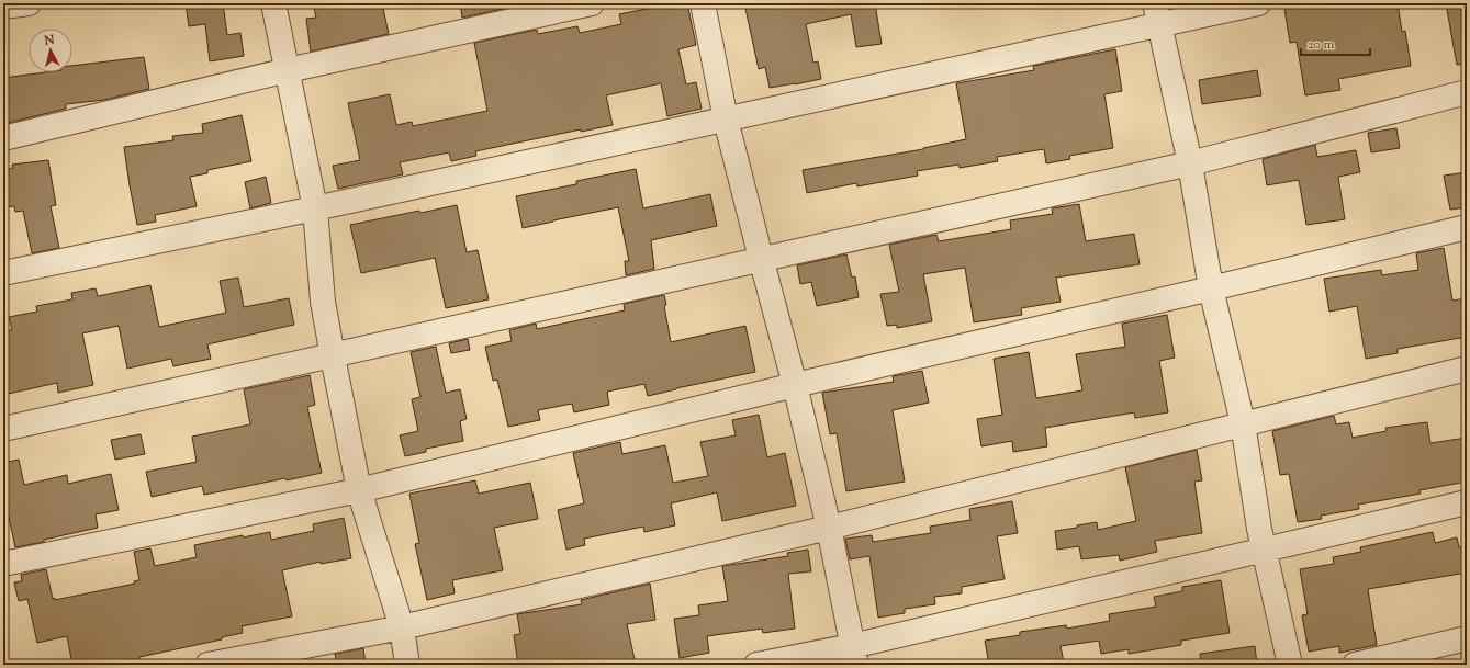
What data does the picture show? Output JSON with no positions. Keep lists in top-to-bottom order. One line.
{"scale_bar":"20 m","north":"top"}
